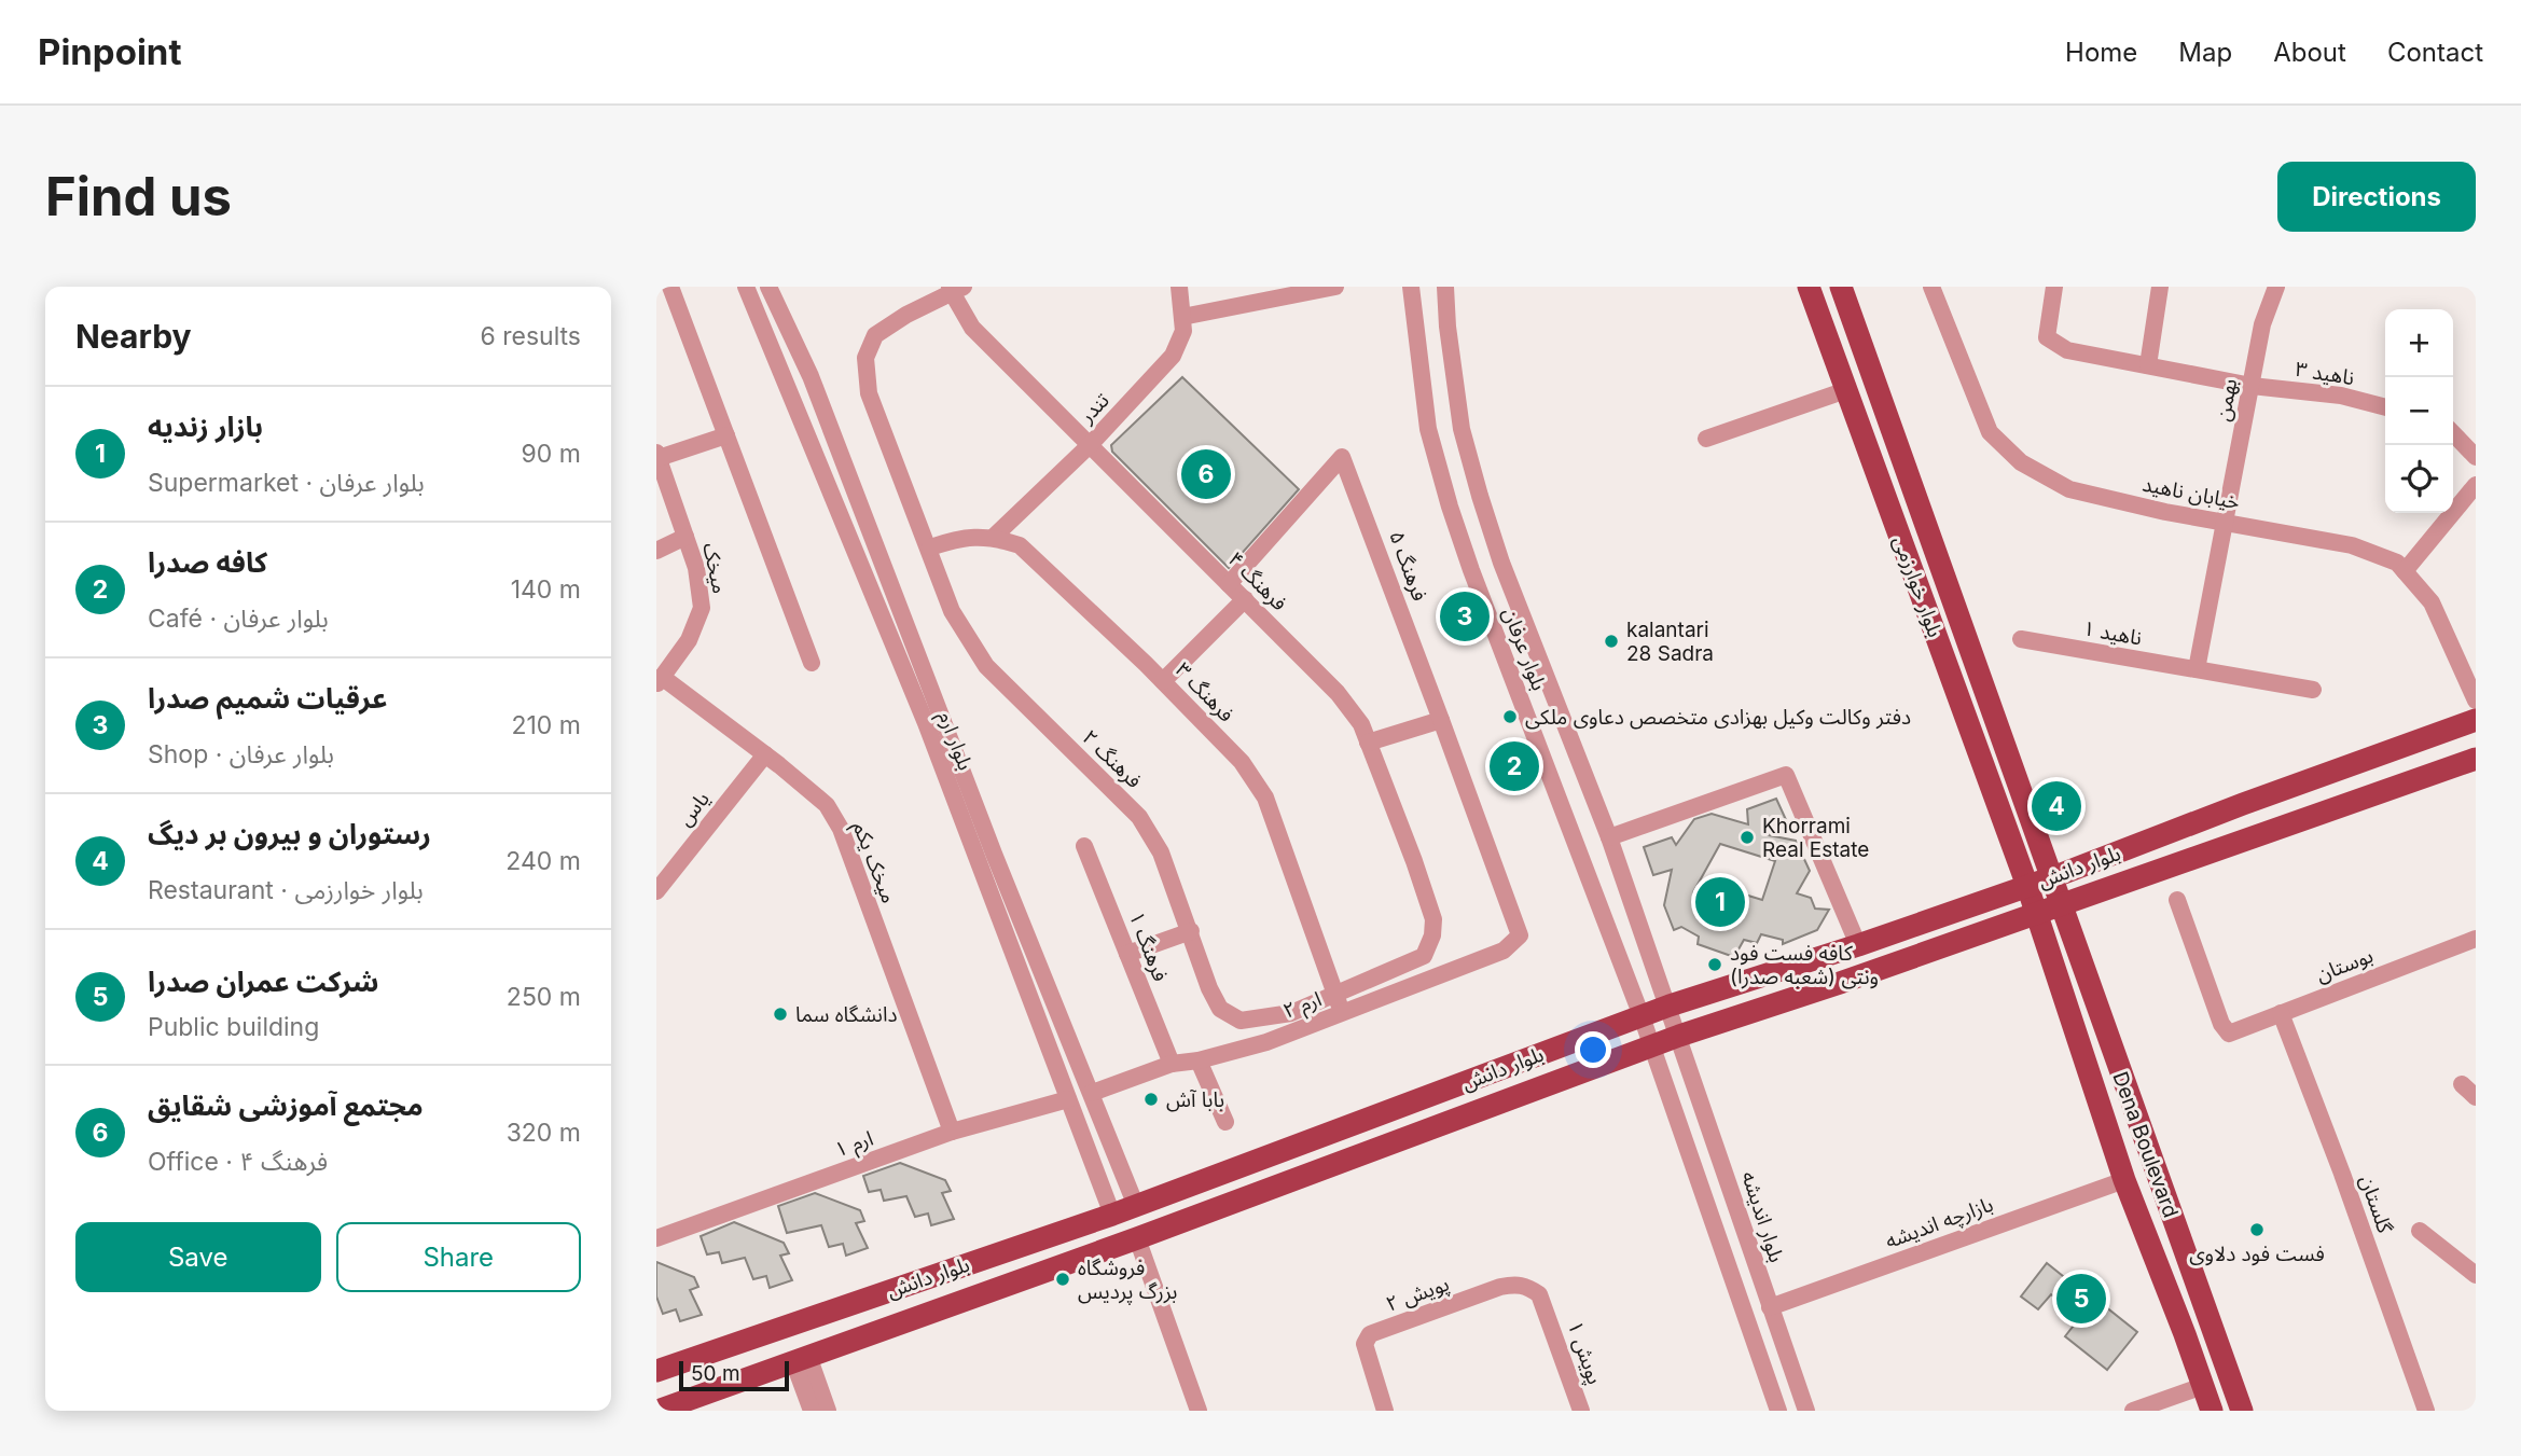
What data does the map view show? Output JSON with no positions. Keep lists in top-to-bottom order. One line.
{"streets":{"main road":["بلوار خوارزمی","بلوار دانش","Dena Boulevard"],"street":["ناهید ۳","بهمن","تندر","خیابان ناهید","فرهنگ ۵","میخک","فرهنگ ۴","ناهید ۱","بلوار عرفان","فرهنگ ۳","بلوار ارم","فرهنگ ۲","یاس","میخک یکم","فرهنگ ۱","بوستان","ارم ۲","ارم ۱","گلستان","بلوار اندیشه","بازارچه اندیشه","پویش ۲","پویش ۱"]},"crossings":[["ناهید ۳","بهمن"],["بهمن","خیابان ناهید"],["تندر","فرهنگ ۴"],["تندر","فرهنگ ۳"],["فرهنگ ۵","فرهنگ ۴"],["فرهنگ ۵","ارم ۲"],["میخک","میخک یکم"],["فرهنگ ۴","فرهنگ ۲"],["بلوار خوارزمی","بلوار دانش"],["بلوار خوارزمی","Dena Boulevard"],["بلوار عرفان","بلوار دانش"],["بلوار عرفان","بلوار اندیشه"],["فرهنگ ۳","فرهنگ ۲"],["فرهنگ ۳","ارم ۲"],["بلوار ارم","بلوار دانش"],["بلوار ارم","ارم ۲"],["بلوار ارم","ارم ۱"],["یاس","میخک یکم"],["میخک یکم","ارم ۱"],["بلوار دانش","Dena Boulevard"],["بلوار دانش","بلوار اندیشه"],["فرهنگ ۱","ارم ۲"],["بوستان","گلستان"],["Dena Boulevard","بازارچه اندیشه"],["بلوار اندیشه","بازارچه اندیشه"],["پویش ۲","پویش ۱"]],"places":["kalantari 28 Sadra","دفتر وکالت وکیل بهزادی متخصص دعاوی ملکی","Khorrami Real Estate","کافه فست فود ونتی (شعبه صدرا)","دانشگاه سما","بابا آش","فست فود دلاوی","فروشگاه بزرگ پردیس"],"scale_bar":"50 m","page":{"header":"Pinpoint","nav":["Home","Map","About","Contact"],"buttons":["Directions",["Save","Share"]],"title":"Find us","heading":["Nearby","6 results"],"map_buttons":["+","−"],"list":[{"mark":"1","name":"بازار زندیه","note":"Supermarket · بلوار عرفان","value":"90 m"},{"mark":"2","name":"کافه صدرا","note":"Café · بلوار عرفان","value":"140 m"},{"mark":"3","name":"عرقیات شمیم صدرا","note":"Shop · بلوار عرفان","value":"210 m"},{"mark":"4","name":"رستوران و بیرون بر دیگ","note":"Restaurant · بلوار خوارزمی","value":"240 m"},{"mark":"5","name":"شرکت عمران صدرا","note":"Public building","value":"250 m"},{"mark":"6","name":"مجتمع آموزشی شقایق","note":"Office · فرهنگ ۴","value":"320 m"}],"pins":["6","3","2","4","1","5"],"scale":"50 m"}}
